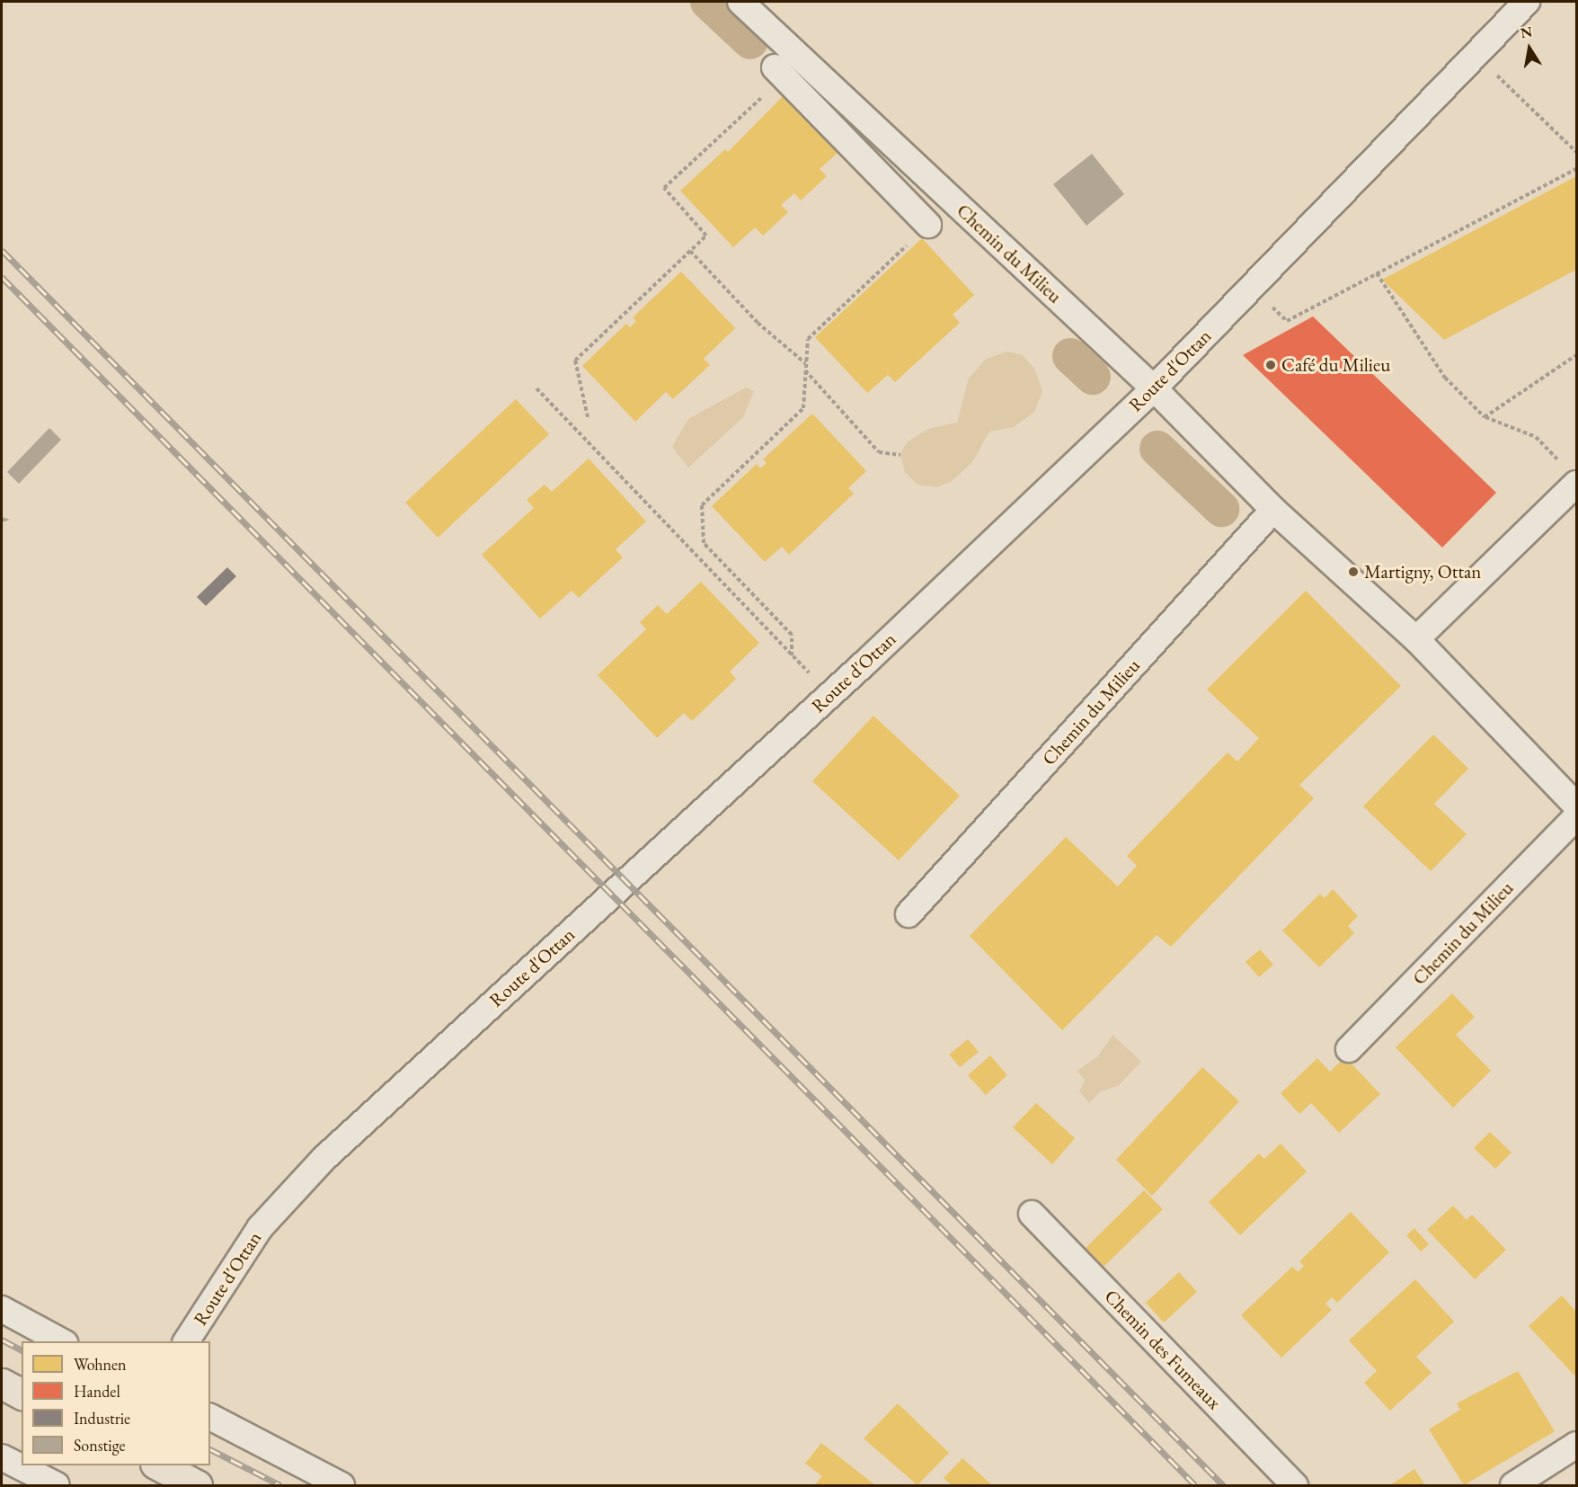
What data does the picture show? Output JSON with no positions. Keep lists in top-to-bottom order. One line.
{"streets":{"street":["Chemin du Milieu","Route d'Ottan","Chemin des Fumeaux"]},"crossings":[["Chemin du Milieu","Route d'Ottan"]],"places":["Café du Milieu","Martigny, Ottan"],"legend":["Wohnen","Handel","Industrie","Sonstige"],"north":"top"}
